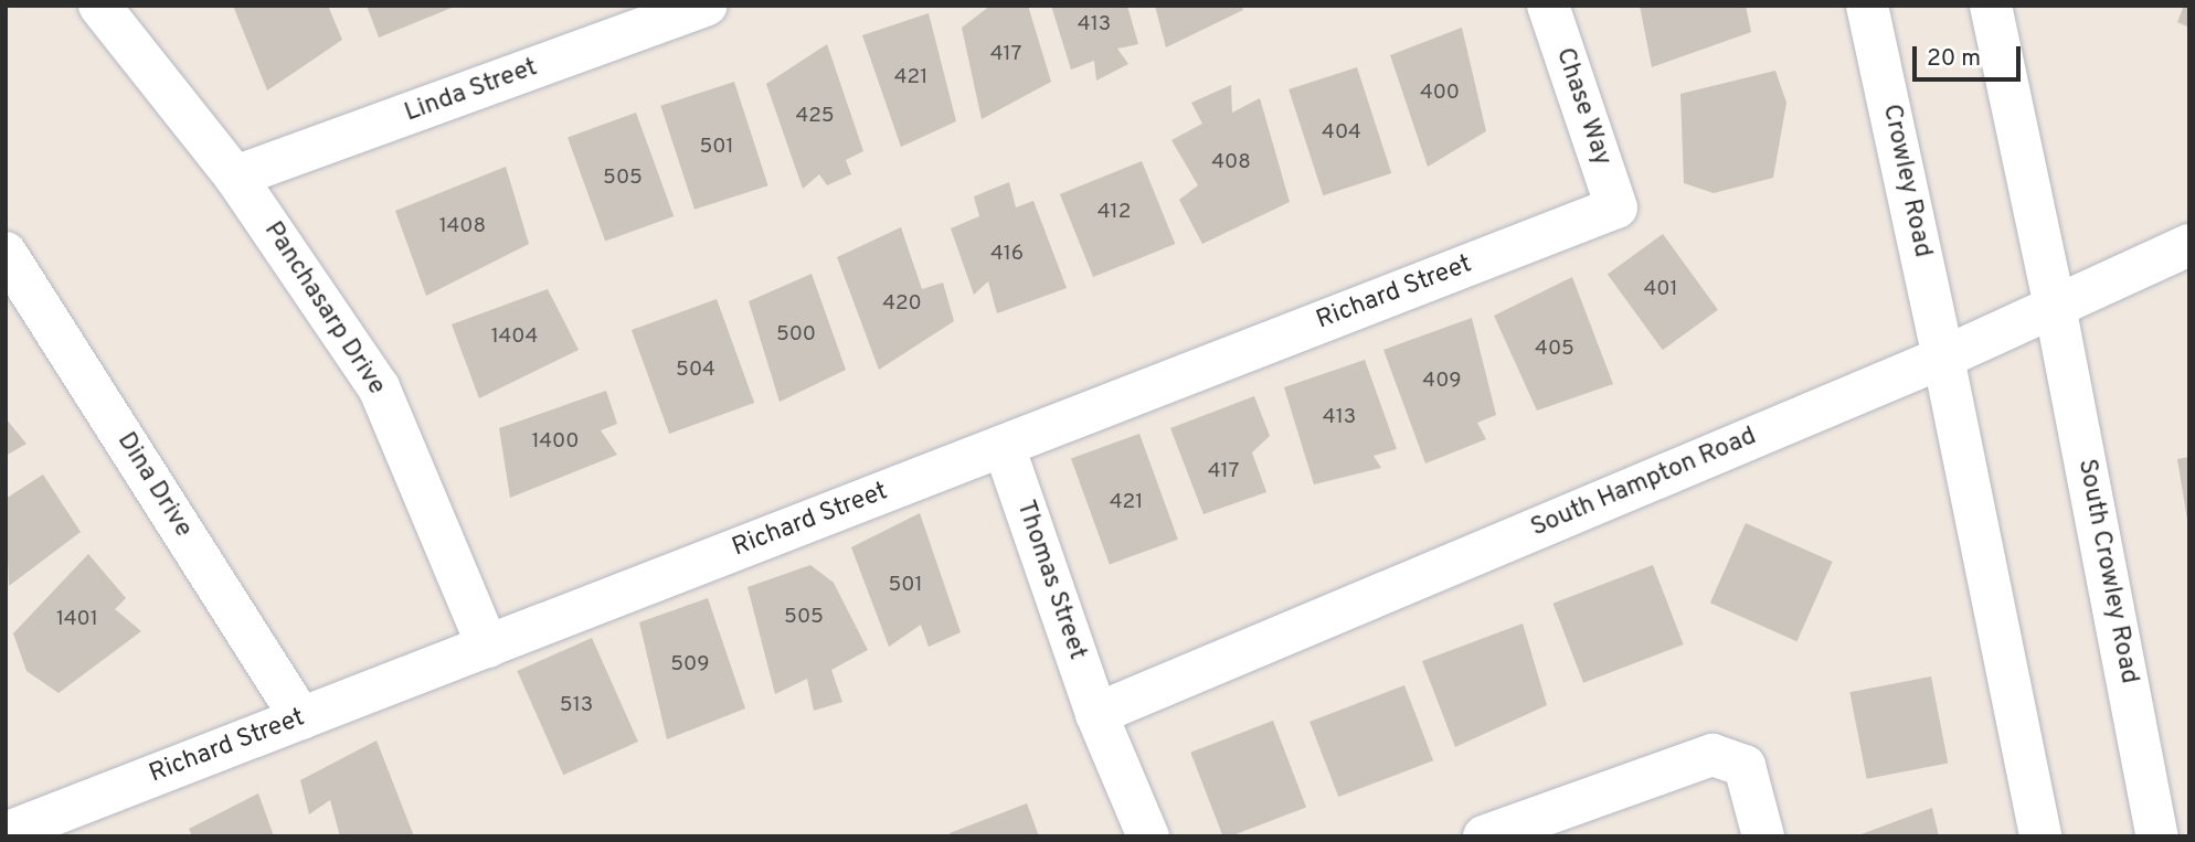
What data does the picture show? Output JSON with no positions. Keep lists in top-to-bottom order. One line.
{"streets":{"street":["Linda Street","Chase Way","Crowley Road","Richard Street","Panchasarp Drive","South Hampton Road","Dina Drive","South Crowley Road","Thomas Street"]},"crossings":[["Linda Street","Panchasarp Drive"],["Chase Way","Richard Street"],["Crowley Road","South Hampton Road"],["Richard Street","Panchasarp Drive"],["Richard Street","Dina Drive"],["Richard Street","Thomas Street"],["South Hampton Road","South Crowley Road"],["South Hampton Road","Thomas Street"]],"house_numbers":["413","417","421","400","425","404","501","408","505","412","1408","416","401","420","500","1404","405","504","409","413","1400","417","421","501","505","1401","509","513"],"scale_bar":"20 m"}
